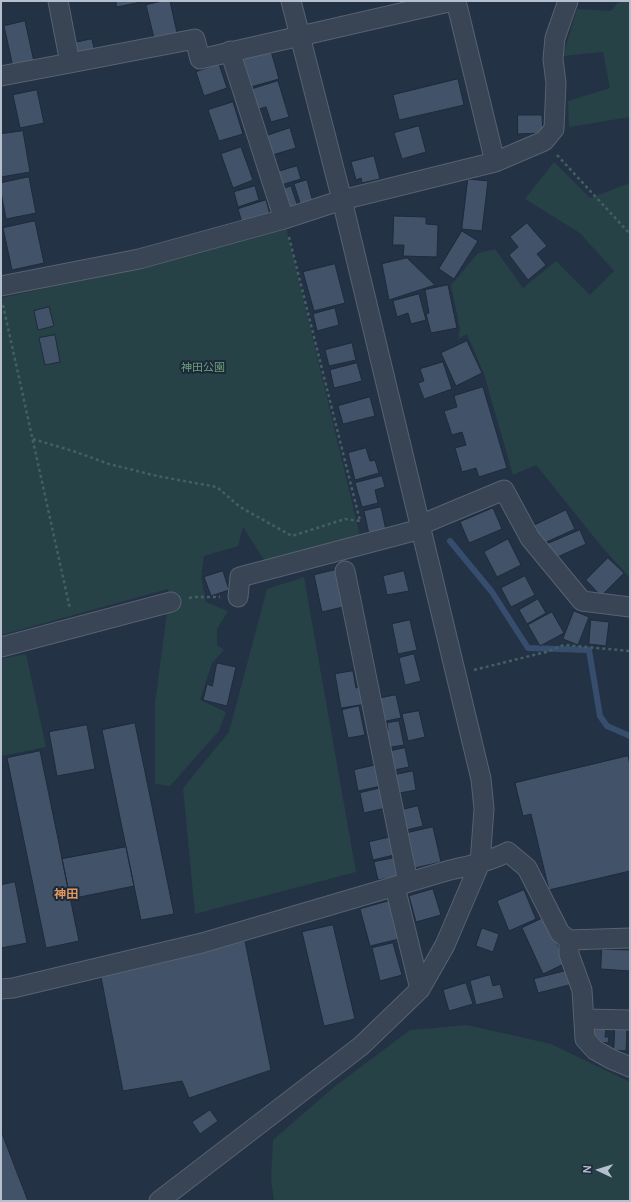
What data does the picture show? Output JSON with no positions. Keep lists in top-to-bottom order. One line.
{"districts":["神田"],"parks":["神田公園"],"north":"left"}
